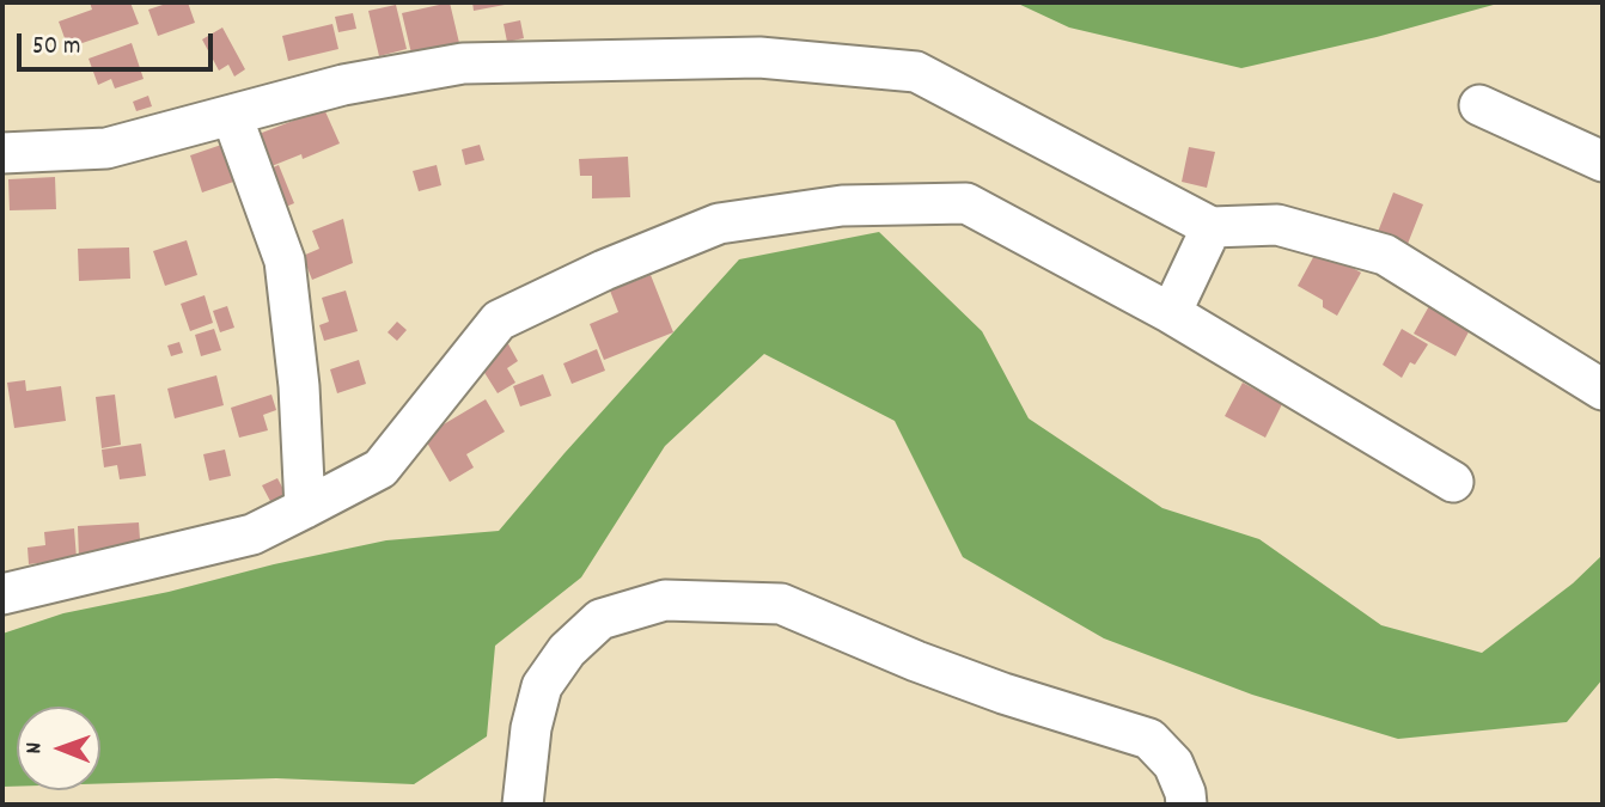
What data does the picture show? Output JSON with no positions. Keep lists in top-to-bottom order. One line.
{"scale_bar":"50 m","north":"left"}
